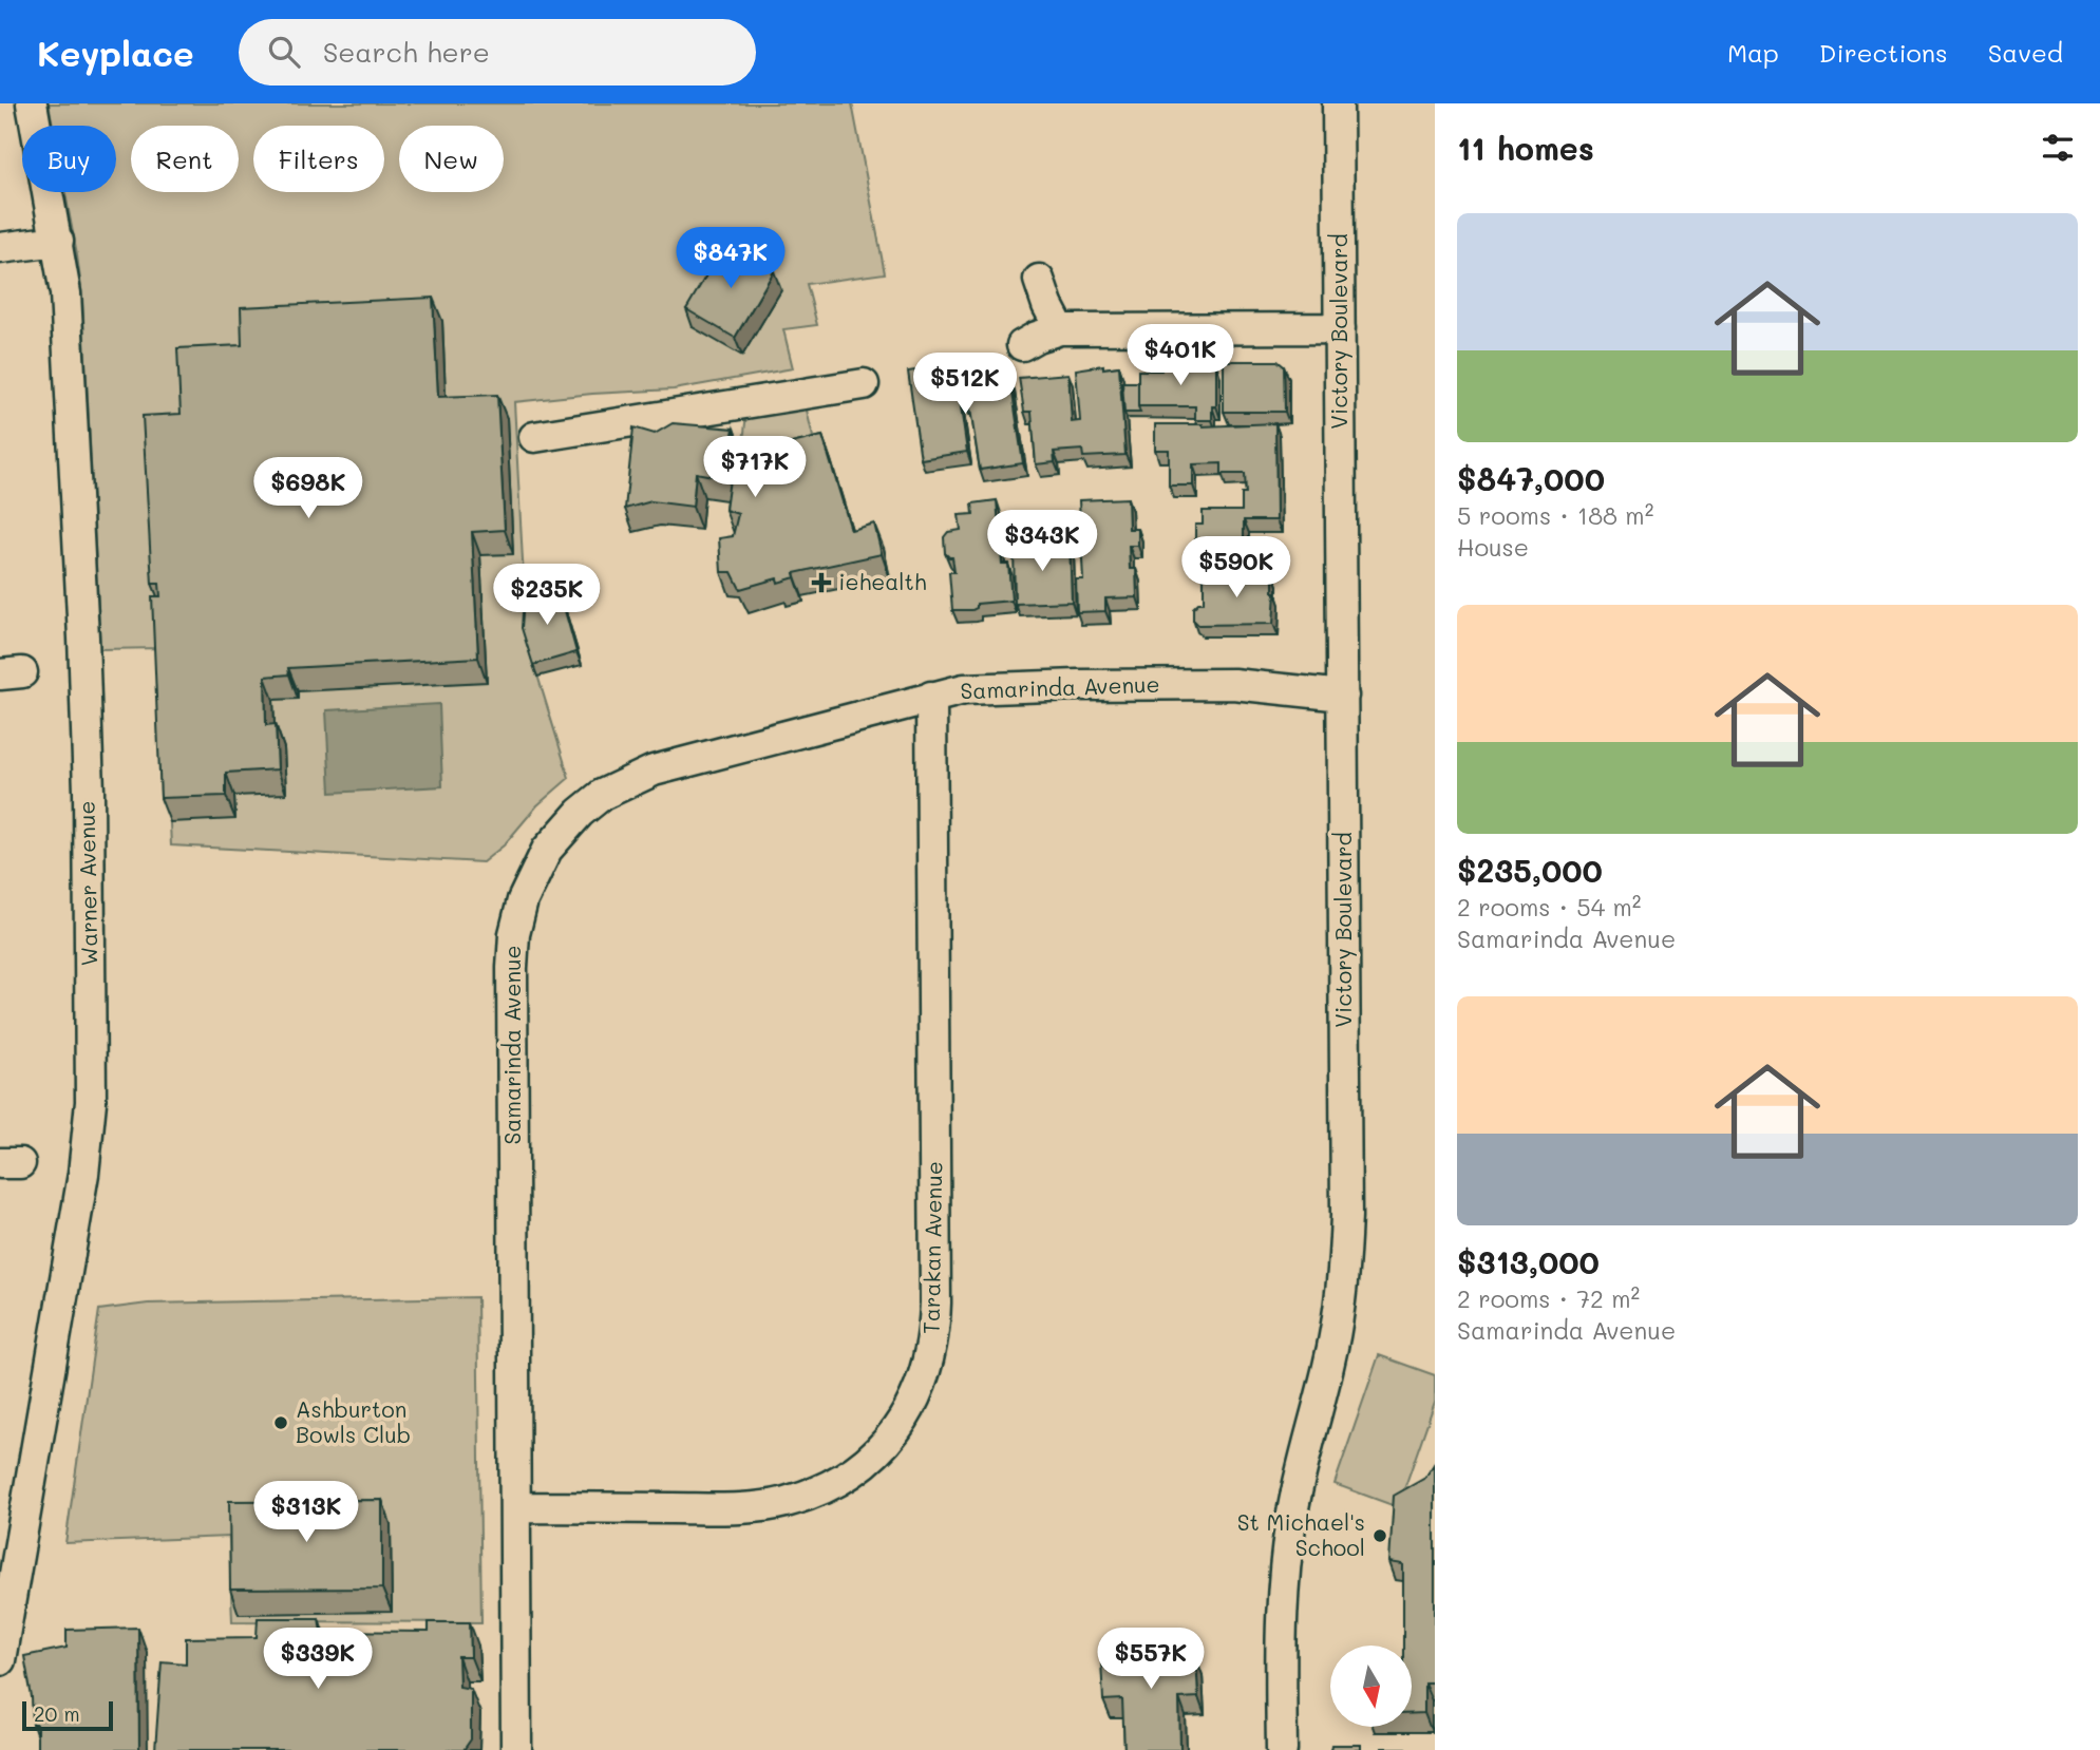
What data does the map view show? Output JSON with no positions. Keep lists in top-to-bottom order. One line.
{"streets":{"street":["Victory Boulevard","Samarinda Avenue","Warner Avenue","Tarakan Avenue"]},"crossings":[["Victory Boulevard","Samarinda Avenue"],["Samarinda Avenue","Tarakan Avenue"]],"places":{"health":["iehealth"],"other":["Ashburton Bowls Club","St Michael's School"]},"scale_bar":"20 m","north":"bottom","page":{"header":"Keyplace","search":"Search here","nav":["Map","Directions","Saved"],"heading":"11 homes","chip":["Buy","Rent","Filters","New"],"list":[{"name":"$847,000","note":"5 rooms · 188 m² · House"},{"name":"$235,000","note":"2 rooms · 54 m² · Samarinda Avenue"},{"name":"$313,000","note":"2 rooms · 72 m² · Samarinda Avenue"}],"price":["$847K","$401K","$512K","$717K","$698K","$343K","$590K","$235K","$313K","$339K","$557K"],"scale":"20 m"}}
